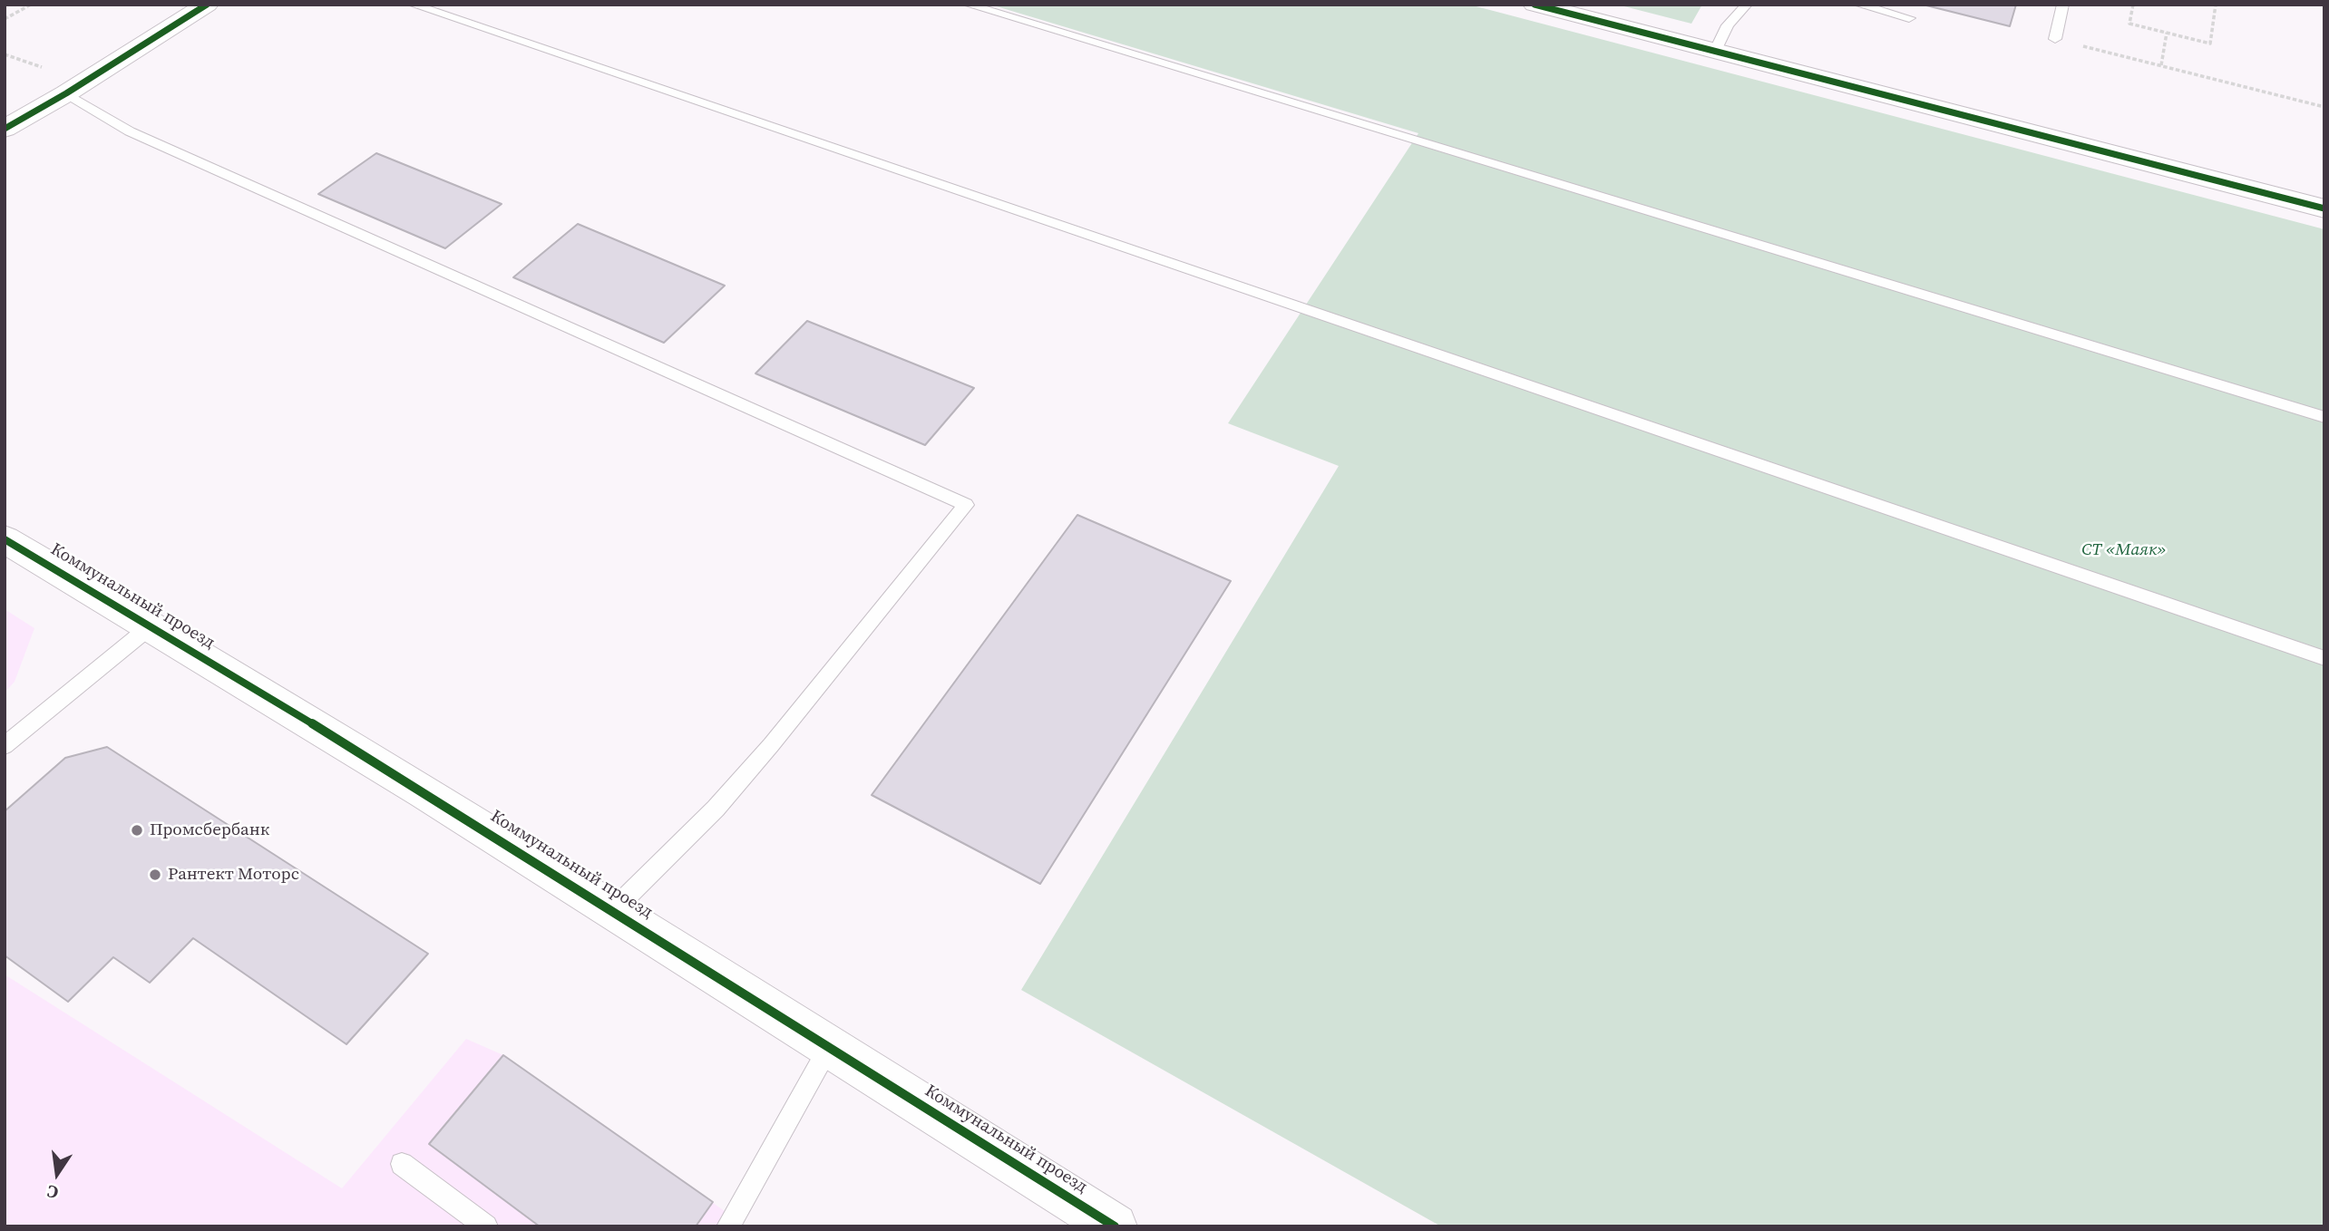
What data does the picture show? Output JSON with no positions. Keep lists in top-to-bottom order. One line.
{"streets":{"street":["Коммунальный проезд"]},"parks":["СТ «Маяк»"],"places":["Промсбербанк","Рантект Моторс"],"north":"bottom"}
